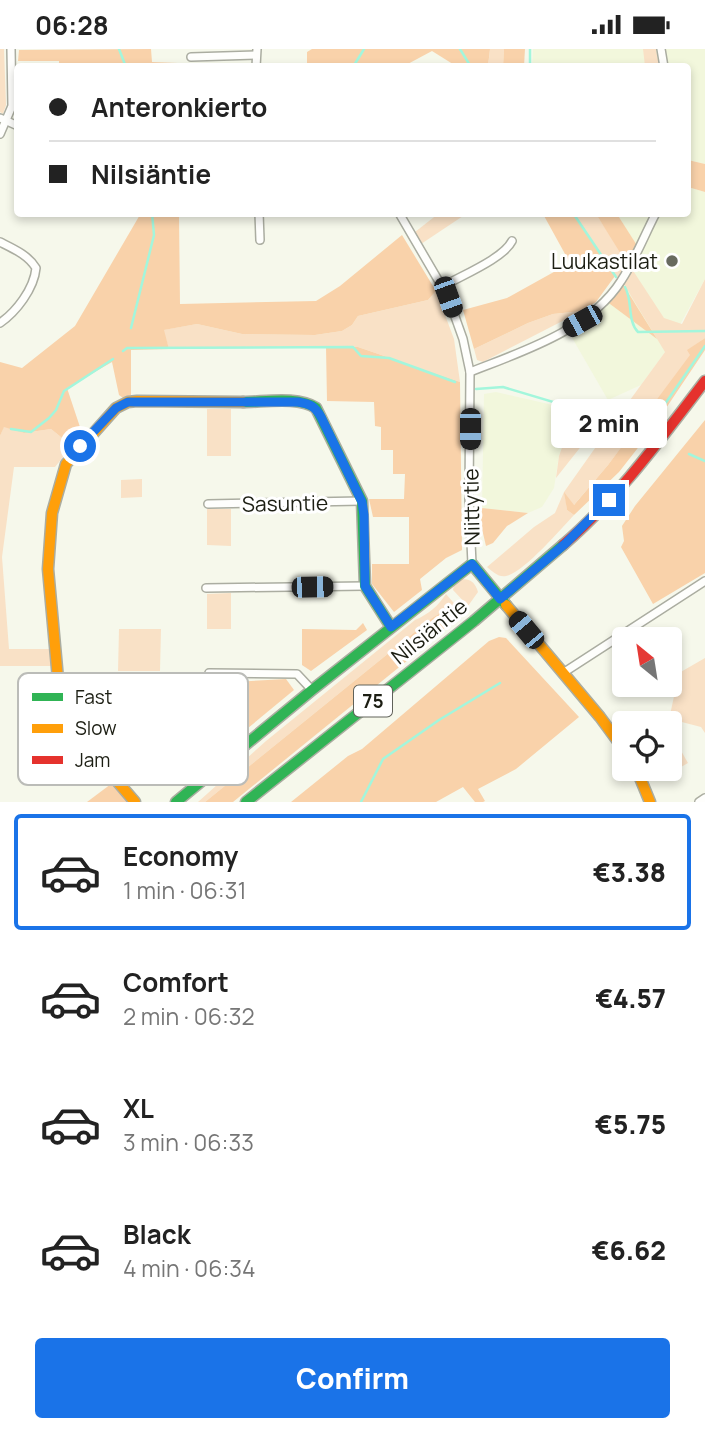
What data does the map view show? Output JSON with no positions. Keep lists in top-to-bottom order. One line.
{"streets":{"street":["Sasuntie","Niittytie","Nilsiäntie","75"]},"places":["Luukastilat"],"legend":["Fast","Slow","Jam"],"north":"top left","page":{"status":"06:28","banner":["Anteronkierto","Nilsiäntie"],"bubble":"2 min","list":[{"name":"Economy","note":"1 min · 06:31","value":"€3.38"},{"name":"Comfort","note":"2 min · 06:32","value":"€4.57"},{"name":"XL","note":"3 min · 06:33","value":"€5.75"},{"name":"Black","note":"4 min · 06:34","value":"€6.62"}],"buttons":"Confirm"}}
